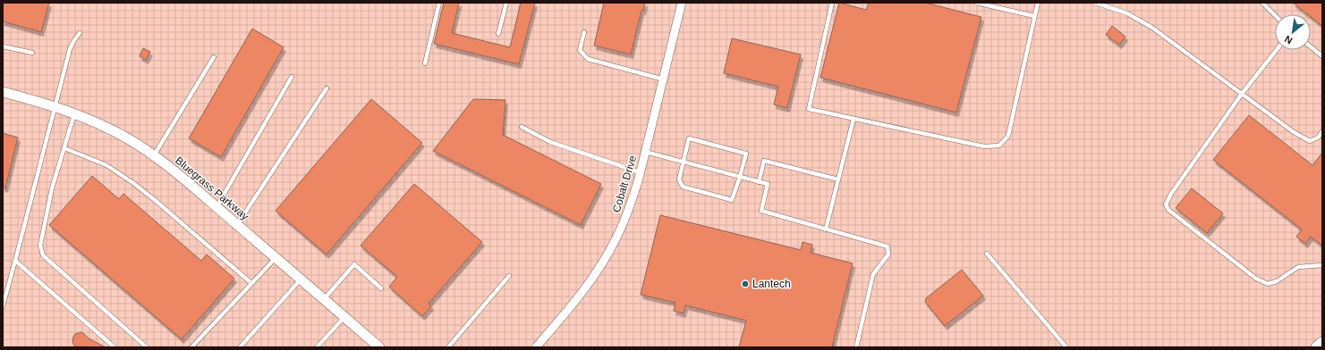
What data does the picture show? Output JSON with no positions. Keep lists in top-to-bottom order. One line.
{"streets":{"street":["Cobalt Drive","Bluegrass Parkway"]},"places":["Lantech"],"north":"bottom left"}
